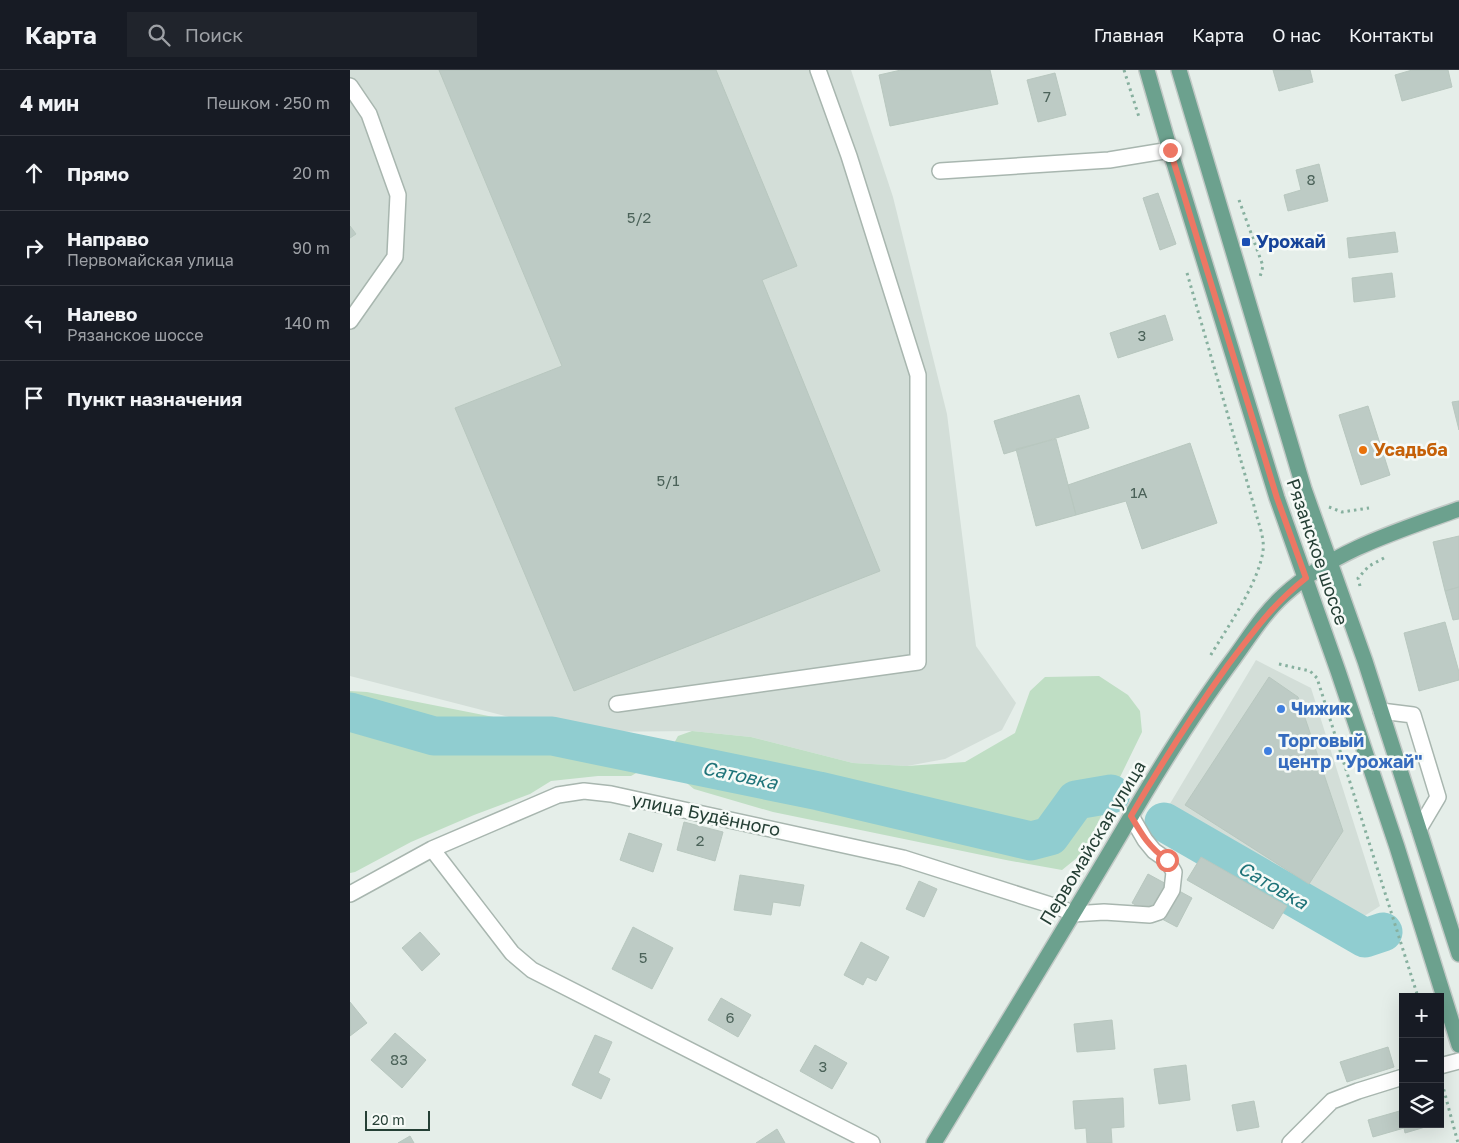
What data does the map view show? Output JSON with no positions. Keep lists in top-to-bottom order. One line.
{"streets":{"main road":["Рязанское шоссе","Первомайская улица"],"lane":["улица Будённого"]},"crossings":[["Рязанское шоссе","Первомайская улица"],["улица Будённого","Первомайская улица"]],"water":["Сатовка"],"places":{"transit":["Урожай"],"other":["Усадьба","Чижик","Торговый центр \"Урожай\""]},"house_numbers":["7","8","5/2","3","5/1","1А","2","5","6","83","3"],"scale_bar":"20 m","page":{"header":"Карта","search":"Поиск","nav":["Главная","Карта","О нас","Контакты"],"heading":["4 мин","Пешком · 250 m"],"list":[["Прямо","20 m"],["Направо","Первомайская улица","90 m"],["Налево","Рязанское шоссе","140 m"],"Пункт назначения"],"map_buttons":["+","−"],"scale":"20 m"}}
